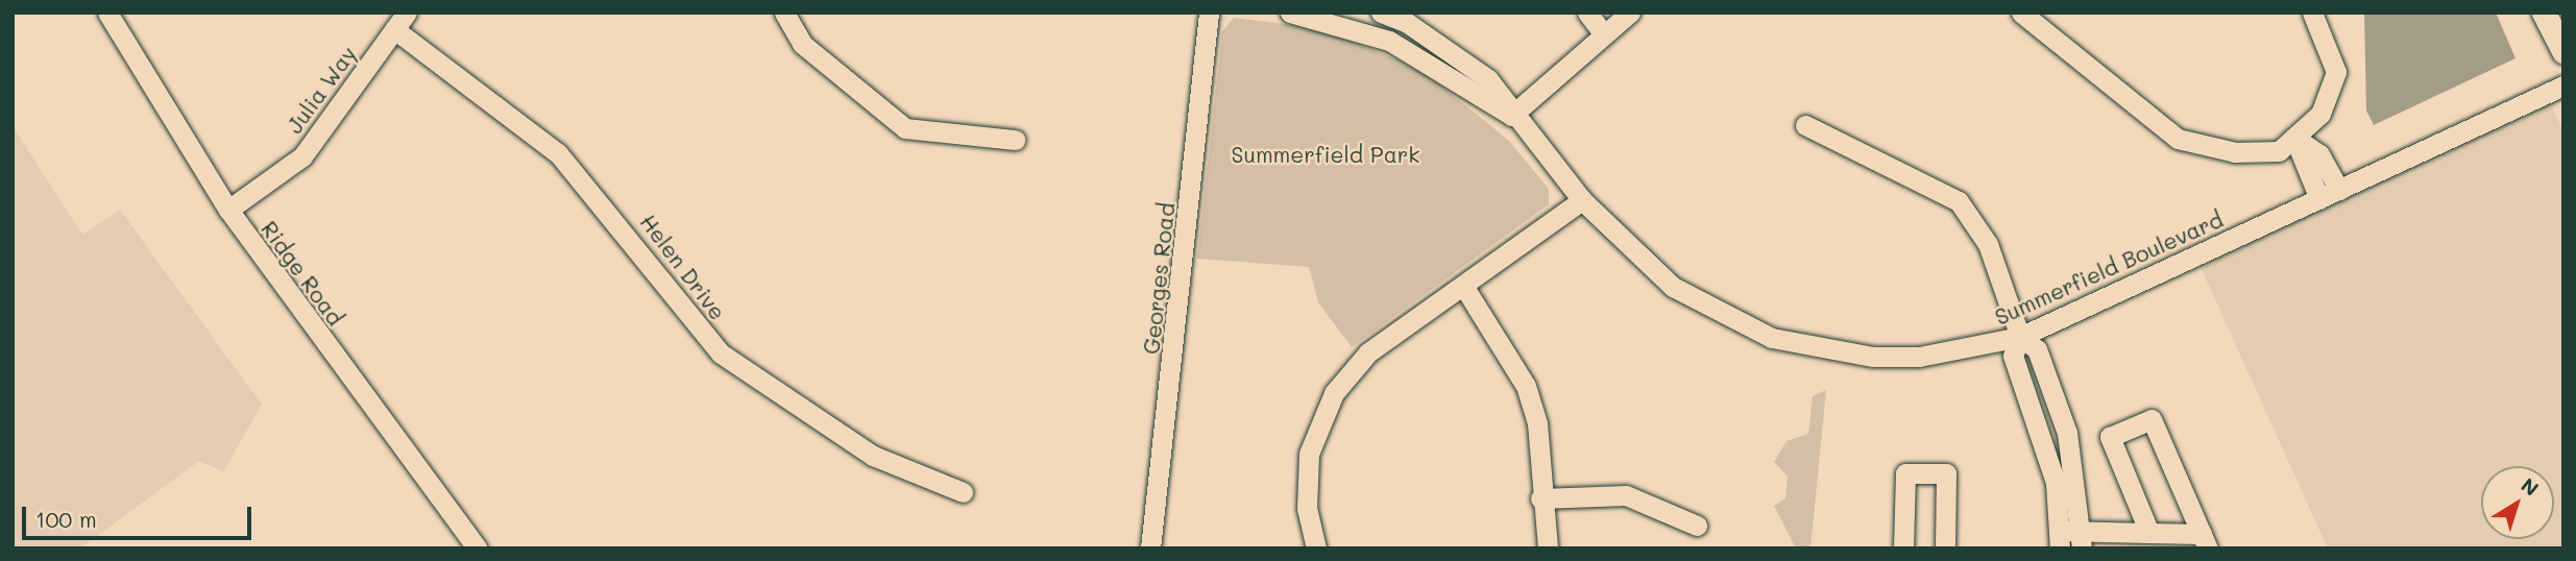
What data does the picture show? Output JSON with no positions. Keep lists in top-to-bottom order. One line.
{"streets":{"street":["Julia Way","Helen Drive","Summerfield Boulevard","Ridge Road","Georges Road"]},"crossings":[["Julia Way","Helen Drive"],["Julia Way","Ridge Road"]],"parks":["Summerfield Park"],"scale_bar":"100 m","north":"top right"}
